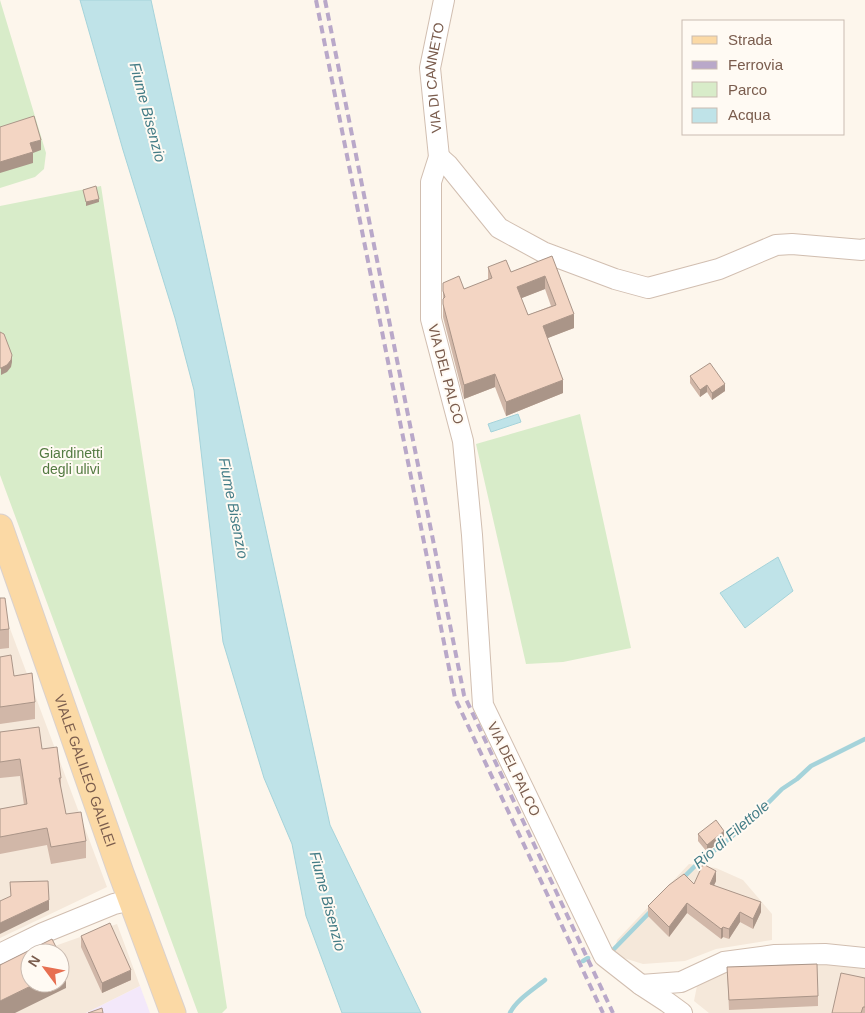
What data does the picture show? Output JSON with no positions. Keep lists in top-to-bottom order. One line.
{"streets":{"main road":["VIALE GALILEO GALILEI"],"street":["VIA DI CANNETO","VIA DEL PALCO"]},"crossings":[["VIA DI CANNETO","VIA DEL PALCO"]],"water":["Fiume Bisenzio","Rio di Filettole"],"parks":["Giardinetti degli ulivi"],"legend":["Strada","Ferrovia","Parco","Acqua"],"north":"top left"}
